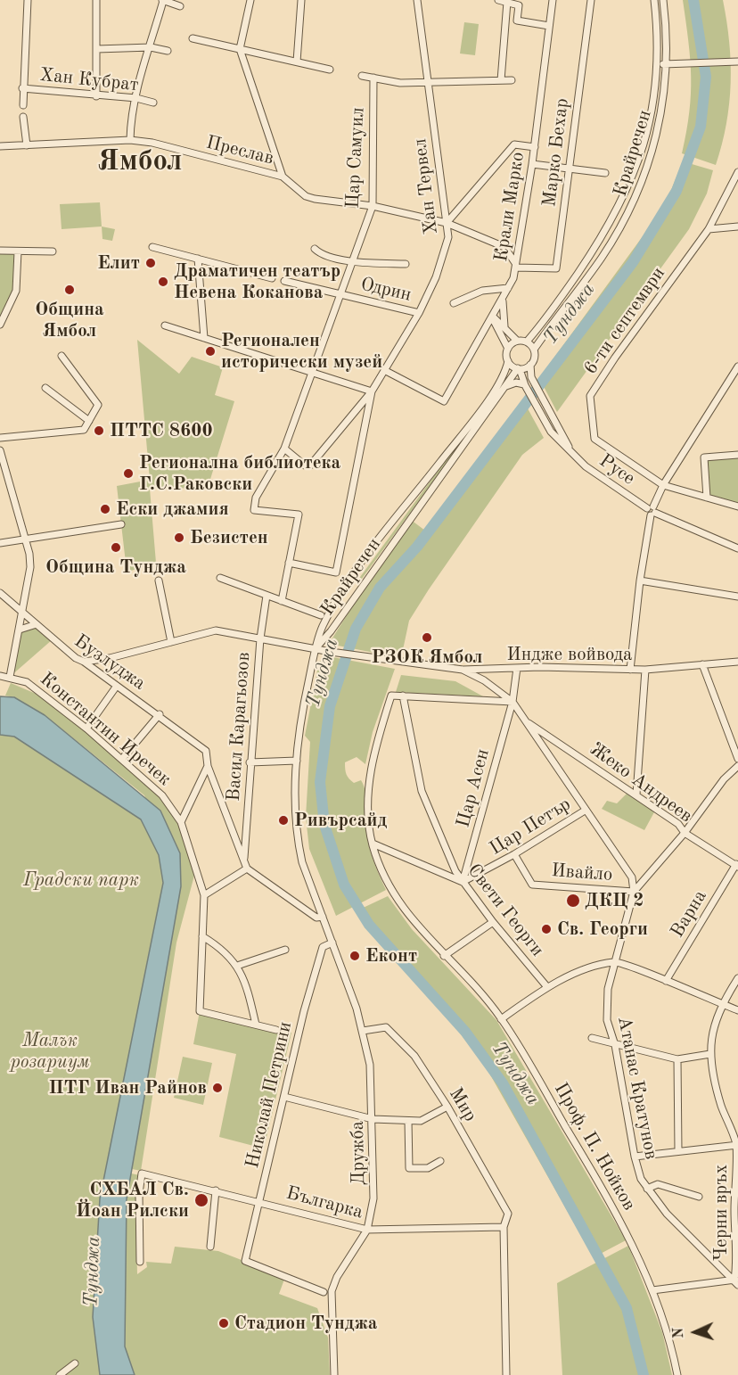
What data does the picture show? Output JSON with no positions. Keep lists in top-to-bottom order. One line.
{"streets":{"street":["Хан Кубрат","Преслав","Марко Бехар","Крайречен","Цар Самуил","Хан Тервел","Крали Марко","Одрин","6-ти септември","Русе","Индже войвода","Бузлуджа","Васил Карагьозов","Константин Иречек","Жеко Андреев","Цар Асен","Цар Петър","Ивайло","Свети Георги","Варна","Атанас Кратунов","Николай Петрини","Мир","Проф. П. Нойков","Дружба","Българка","Черни връх"]},"crossings":[["Преслав","Марко Бехар"],["Преслав","Цар Самуил"],["Преслав","Хан Тервел"],["Преслав","Крали Марко"],["Марко Бехар","Крали Марко"],["Крайречен","Индже войвода"],["Цар Самуил","Хан Тервел"],["Цар Самуил","Одрин"],["Хан Тервел","Крали Марко"],["Хан Тервел","Одрин"],["Индже войвода","Бузлуджа"],["Индже войвода","Васил Карагьозов"],["Индже войвода","Цар Асен"],["Жеко Андреев","Варна"],["Цар Асен","Цар Петър"],["Цар Асен","Свети Георги"],["Цар Петър","Ивайло"],["Цар Петър","Свети Георги"],["Ивайло","Атанас Кратунов"],["Свети Георги","Проф. П. Нойков"],["Атанас Кратунов","Черни връх"],["Николай Петрини","Дружба"],["Николай Петрини","Българка"],["Мир","Дружба"],["Мир","Българка"],["Дружба","Българка"]],"districts":["Ямбол"],"water":["Тунджа"],"parks":["Градски парк","Малък розариум"],"places":["Елит","Драматичен театър Невена Коканова","Община Ямбол","Регионален исторически музей","ПТТС 8600","Регионална библиотека Г.С.Раковски","Ески джамия","Безистен","Община Тунджа","РЗОК Ямбол","Ривърсайд","ДКЦ 2","Св. Георги","Еконт","ПТГ Иван Райнов","СХБАЛ Св. Йоан Рилски","Стадион Тунджа"],"north":"left"}
